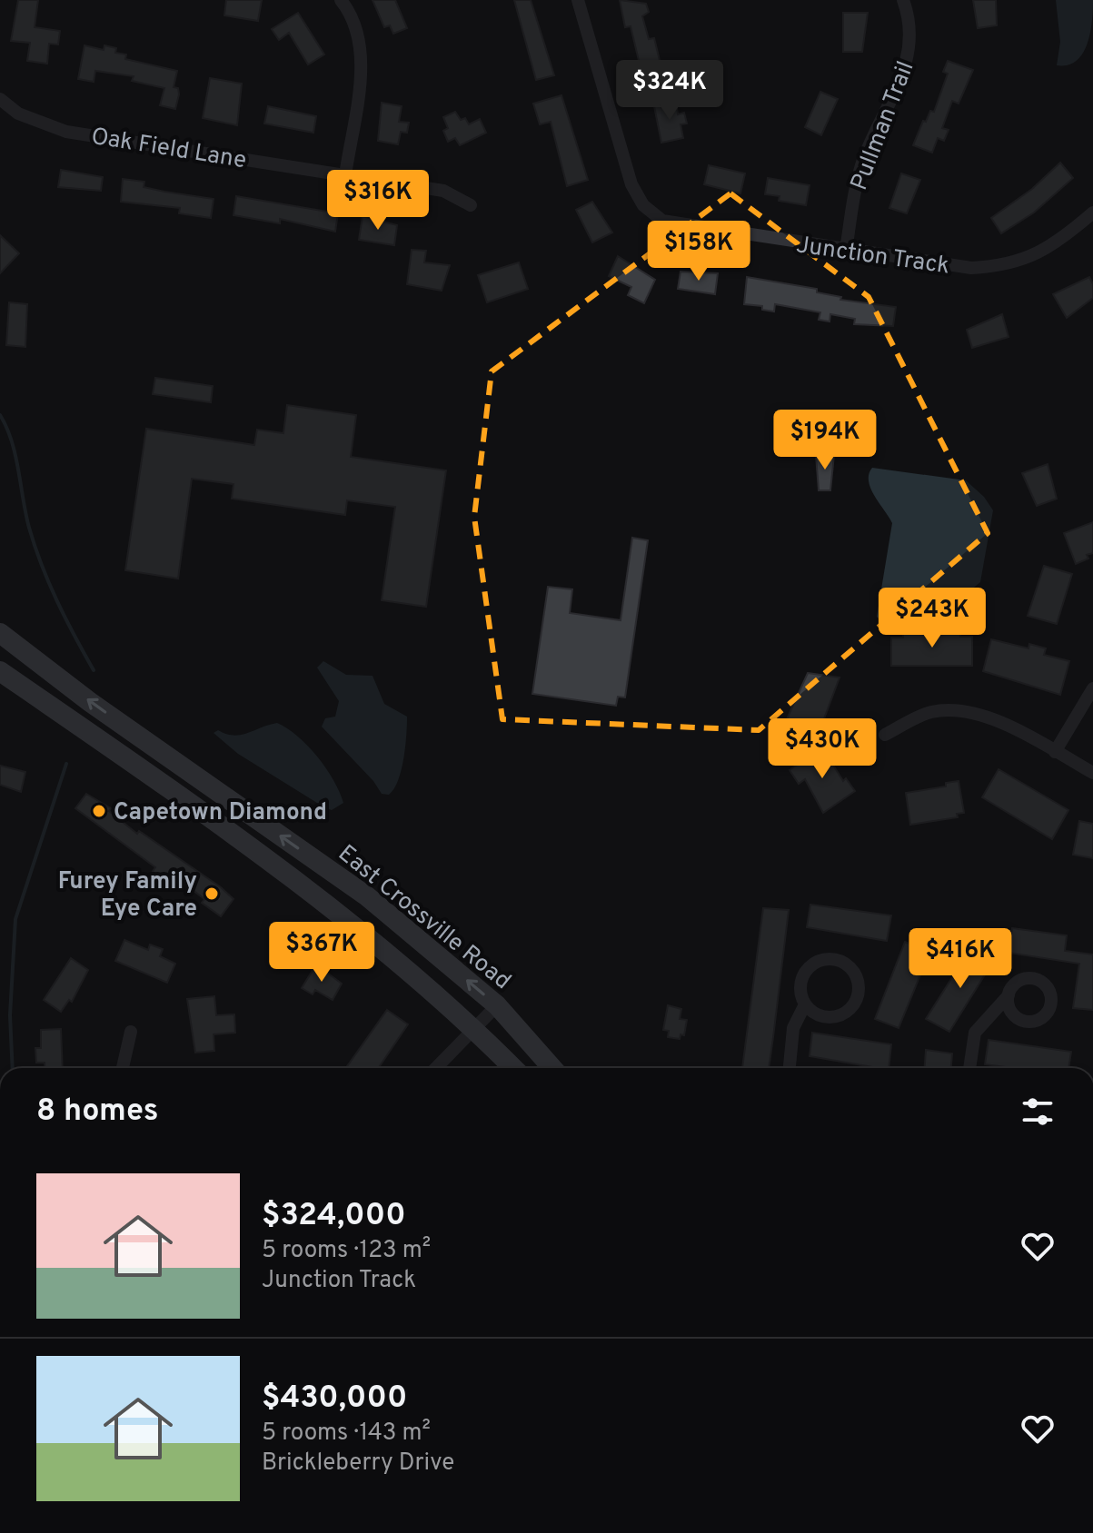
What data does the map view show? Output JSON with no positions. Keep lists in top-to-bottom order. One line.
{"streets":{"main road":["East Crossville Road"],"street":["Pullman Trail","Oak Field Lane","Junction Track"]},"crossings":[["Pullman Trail","Junction Track"]],"places":["Capetown Diamond","Furey Family Eye Care"],"page":{"price":["$324K","$316K","$158K","$194K","$243K","$430K","$367K","$416K"],"heading":"8 homes","list":[{"name":"$324,000","note":"5 rooms · 123 m² · Junction Track"},{"name":"$430,000","note":"5 rooms · 143 m² · Brickleberry Drive"}]}}
